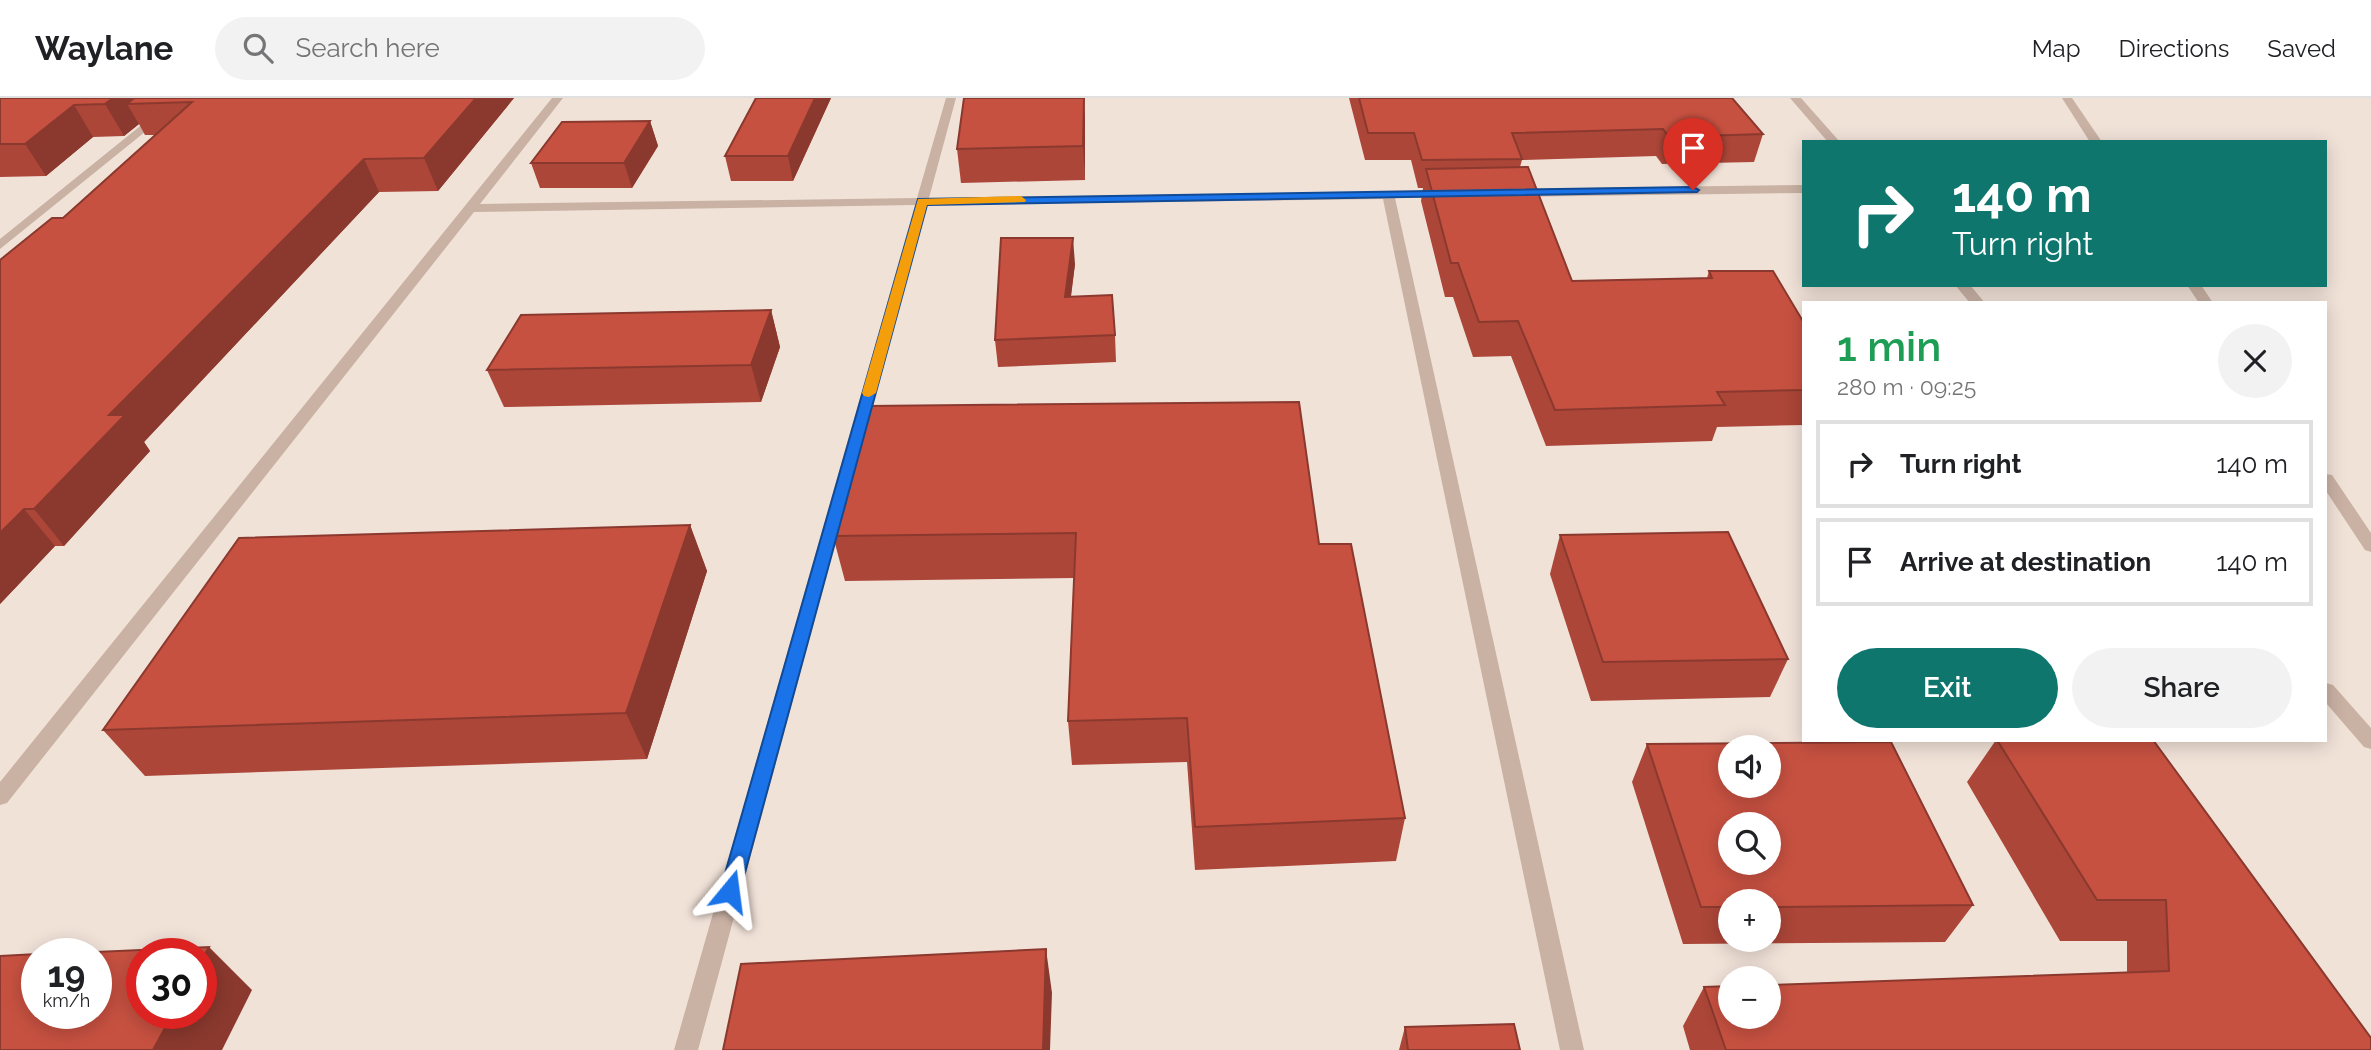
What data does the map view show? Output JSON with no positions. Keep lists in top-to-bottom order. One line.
{"page":{"header":"Waylane","search":"Search here","nav":["Map","Directions","Saved"],"turn":["140 m","Turn right"],"heading":["1 min","280 m · 09:25"],"list":[{"name":"Turn right","value":"140 m"},{"name":"Arrive at destination","value":"140 m"}],"buttons":["Exit","Share"],"map_buttons":["+","−"],"speed":"19 km/h","limit":"30"}}
